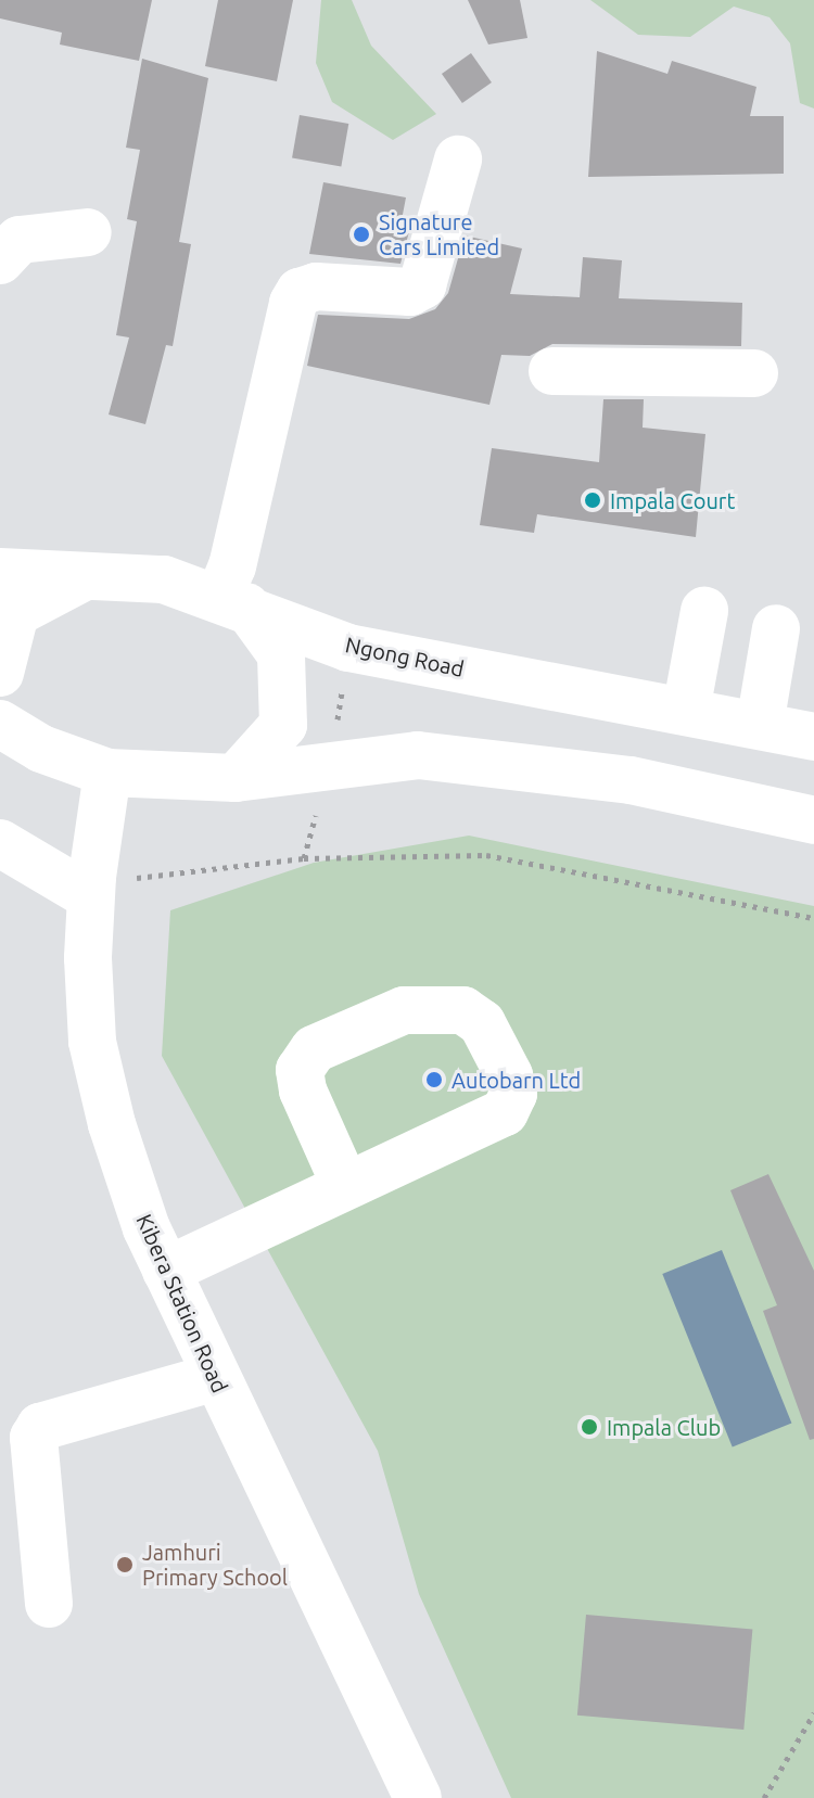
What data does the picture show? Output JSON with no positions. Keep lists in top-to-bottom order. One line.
{"streets":{"main road":["Ngong Road","Kibera Station Road"]},"places":["Signature Cars Limited","Impala Court","Autobarn Ltd","Impala Club","Jamhuri Primary School"]}
